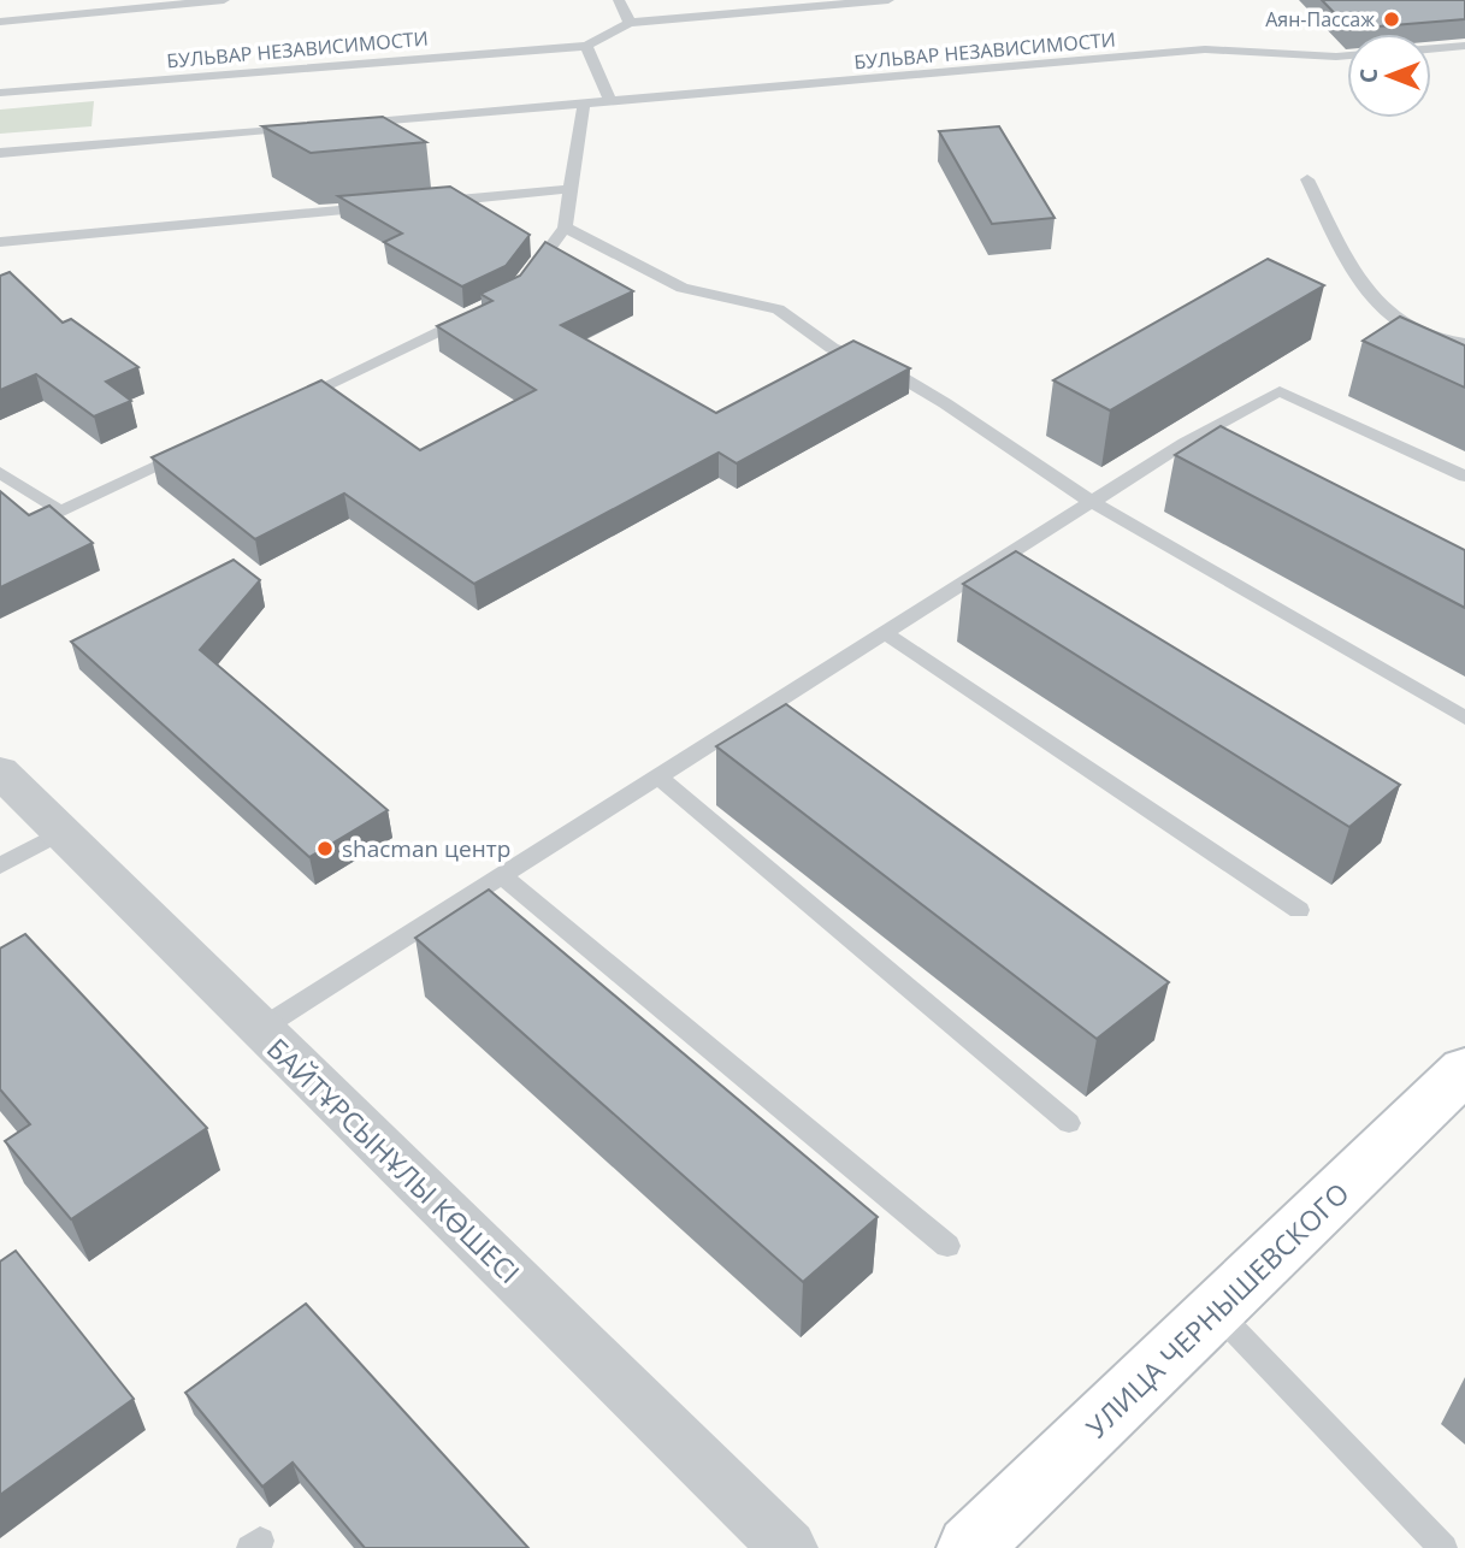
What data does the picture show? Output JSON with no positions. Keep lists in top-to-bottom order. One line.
{"streets":{"street":["БАЙТҰРСЫНҰЛЫ КӨШЕСІ","УЛИЦА ЧЕРНЫШЕВСКОГО"],"lane":["БУЛЬВАР НЕЗАВИСИМОСТИ"]},"places":["Аян-Пассаж","shacman центр"],"north":"left"}
